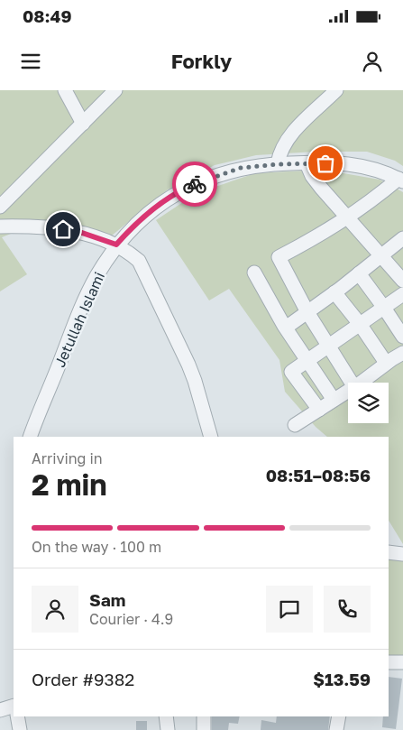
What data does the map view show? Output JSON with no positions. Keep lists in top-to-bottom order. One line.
{"streets":{"street":["Jetullah Islami"]},"page":{"status":"08:49","header":"Forkly","heading":["2 min","Arriving in","08:51–08:56"],"panel":["Sam","Courier · 4.9","Order #9382","$13.59"],"bar":"On the way · 100 m"}}
